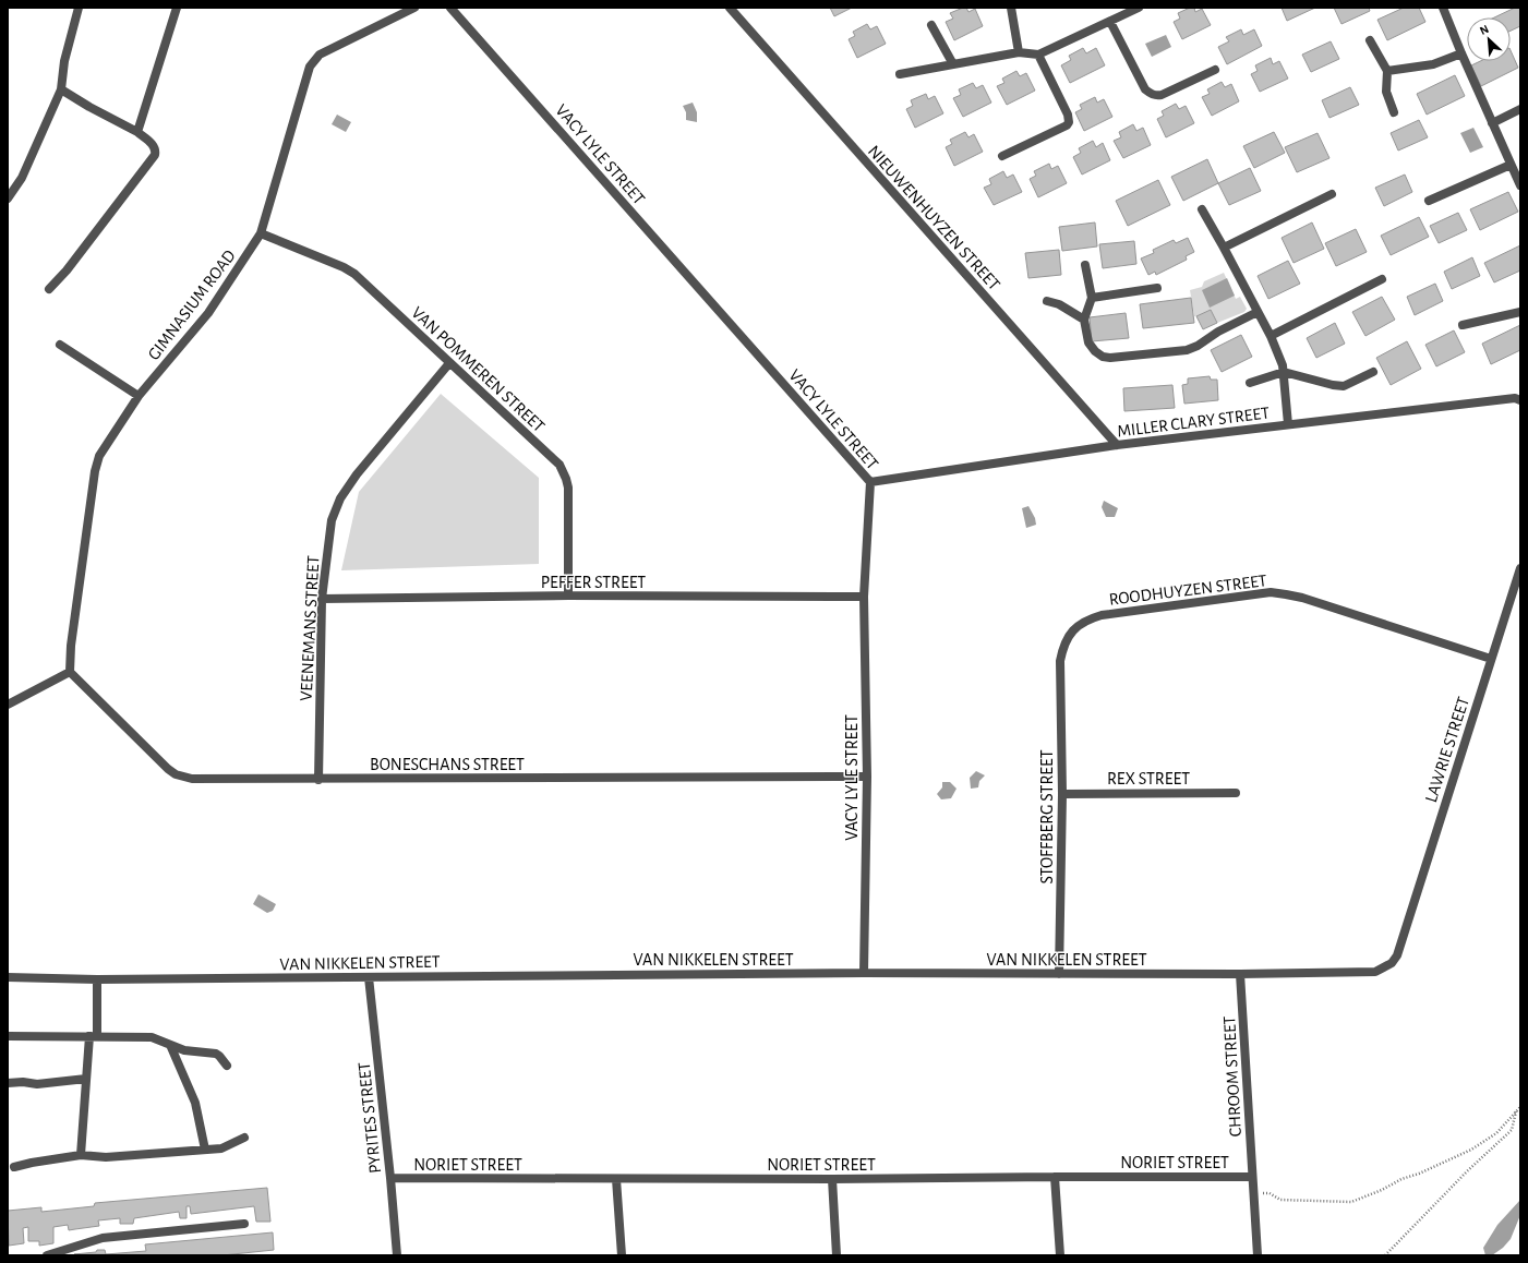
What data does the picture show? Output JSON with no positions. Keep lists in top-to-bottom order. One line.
{"streets":{"street":["VACY LYLE STREET","NIEUWENHUYZEN STREET","GIMNASIUM ROAD","VAN POMMEREN STREET","MILLER CLARY STREET","PEFFER STREET","ROODHUYZEN STREET","VEENEMANS STREET","LAWRIE STREET","BONESCHANS STREET","REX STREET","STOFFBERG STREET","VAN NIKKELEN STREET","CHROOM STREET","PYRITES STREET","NORIET STREET"]},"crossings":[["VACY LYLE STREET","MILLER CLARY STREET"],["VACY LYLE STREET","PEFFER STREET"],["VACY LYLE STREET","BONESCHANS STREET"],["VACY LYLE STREET","VAN NIKKELEN STREET"],["NIEUWENHUYZEN STREET","MILLER CLARY STREET"],["GIMNASIUM ROAD","VAN POMMEREN STREET"],["GIMNASIUM ROAD","BONESCHANS STREET"],["VAN POMMEREN STREET","PEFFER STREET"],["VAN POMMEREN STREET","VEENEMANS STREET"],["PEFFER STREET","VEENEMANS STREET"],["ROODHUYZEN STREET","LAWRIE STREET"],["ROODHUYZEN STREET","STOFFBERG STREET"],["VEENEMANS STREET","BONESCHANS STREET"],["LAWRIE STREET","VAN NIKKELEN STREET"],["REX STREET","STOFFBERG STREET"],["STOFFBERG STREET","VAN NIKKELEN STREET"],["VAN NIKKELEN STREET","CHROOM STREET"],["VAN NIKKELEN STREET","PYRITES STREET"],["CHROOM STREET","NORIET STREET"],["PYRITES STREET","NORIET STREET"]],"north":"top left"}
